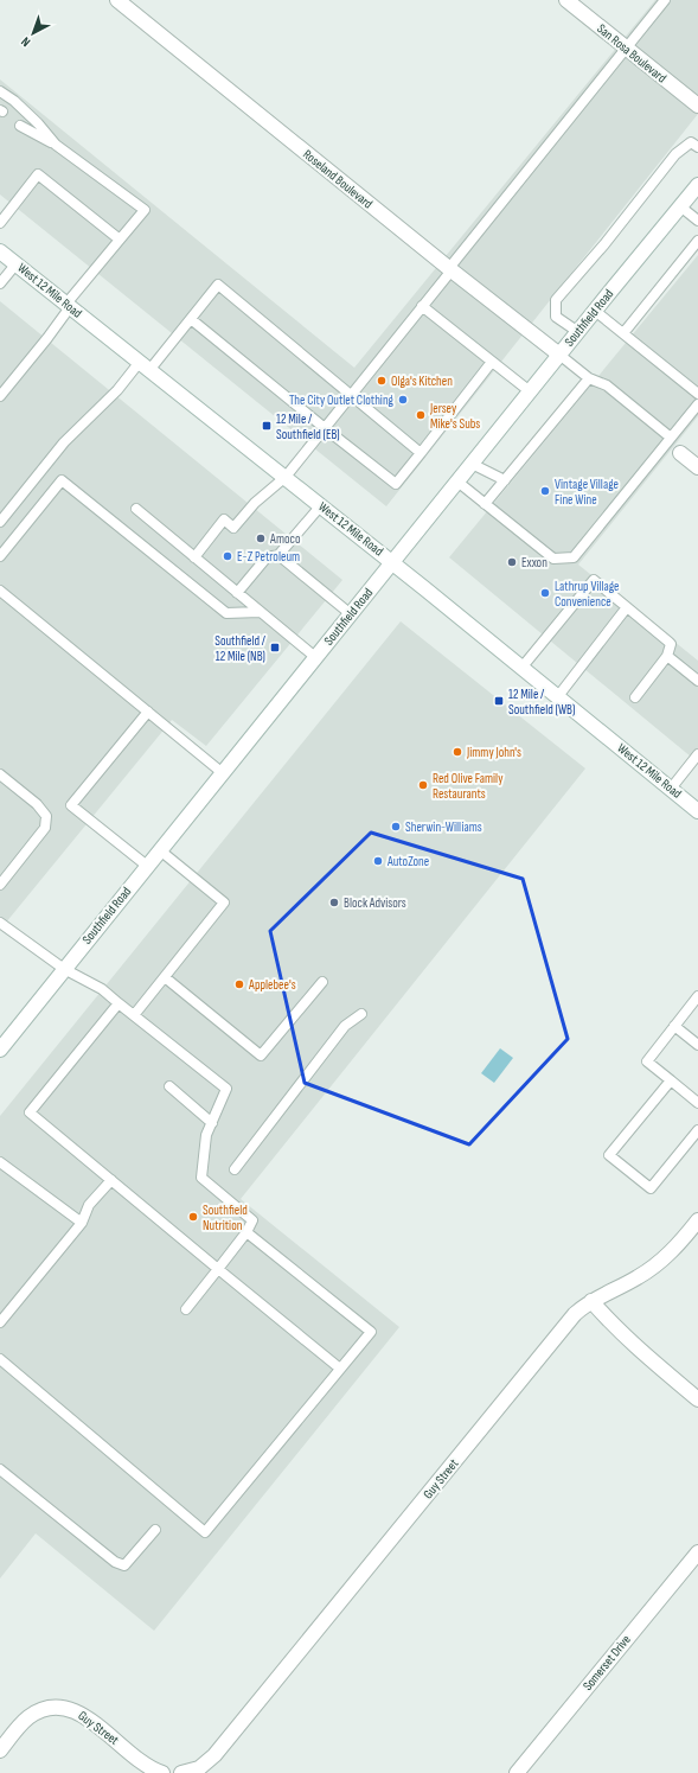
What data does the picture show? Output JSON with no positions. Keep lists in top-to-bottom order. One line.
{"streets":{"street":["San Rosa Boulevard","Roseland Boulevard","West 12 Mile Road","Southfield Road","Guy Street","Somerset Drive"]},"crossings":[["Roseland Boulevard","Southfield Road"],["West 12 Mile Road","Southfield Road"]],"places":{"other":["Olga's Kitchen","The City Outlet Clothing","Jersey Mike's Subs","Vintage Village Fine Wine","Amoco","E-Z Petroleum","Exxon","Lathrup Village Convenience","Jimmy John's","Red Olive Family Restaurants","Sherwin-Williams","AutoZone","Block Advisors","Applebee's","Southfield Nutrition"],"transit":["12 Mile / Southfield (EB)","Southfield / 12 Mile (NB)","12 Mile / Southfield (WB)"]},"north":"bottom left"}
